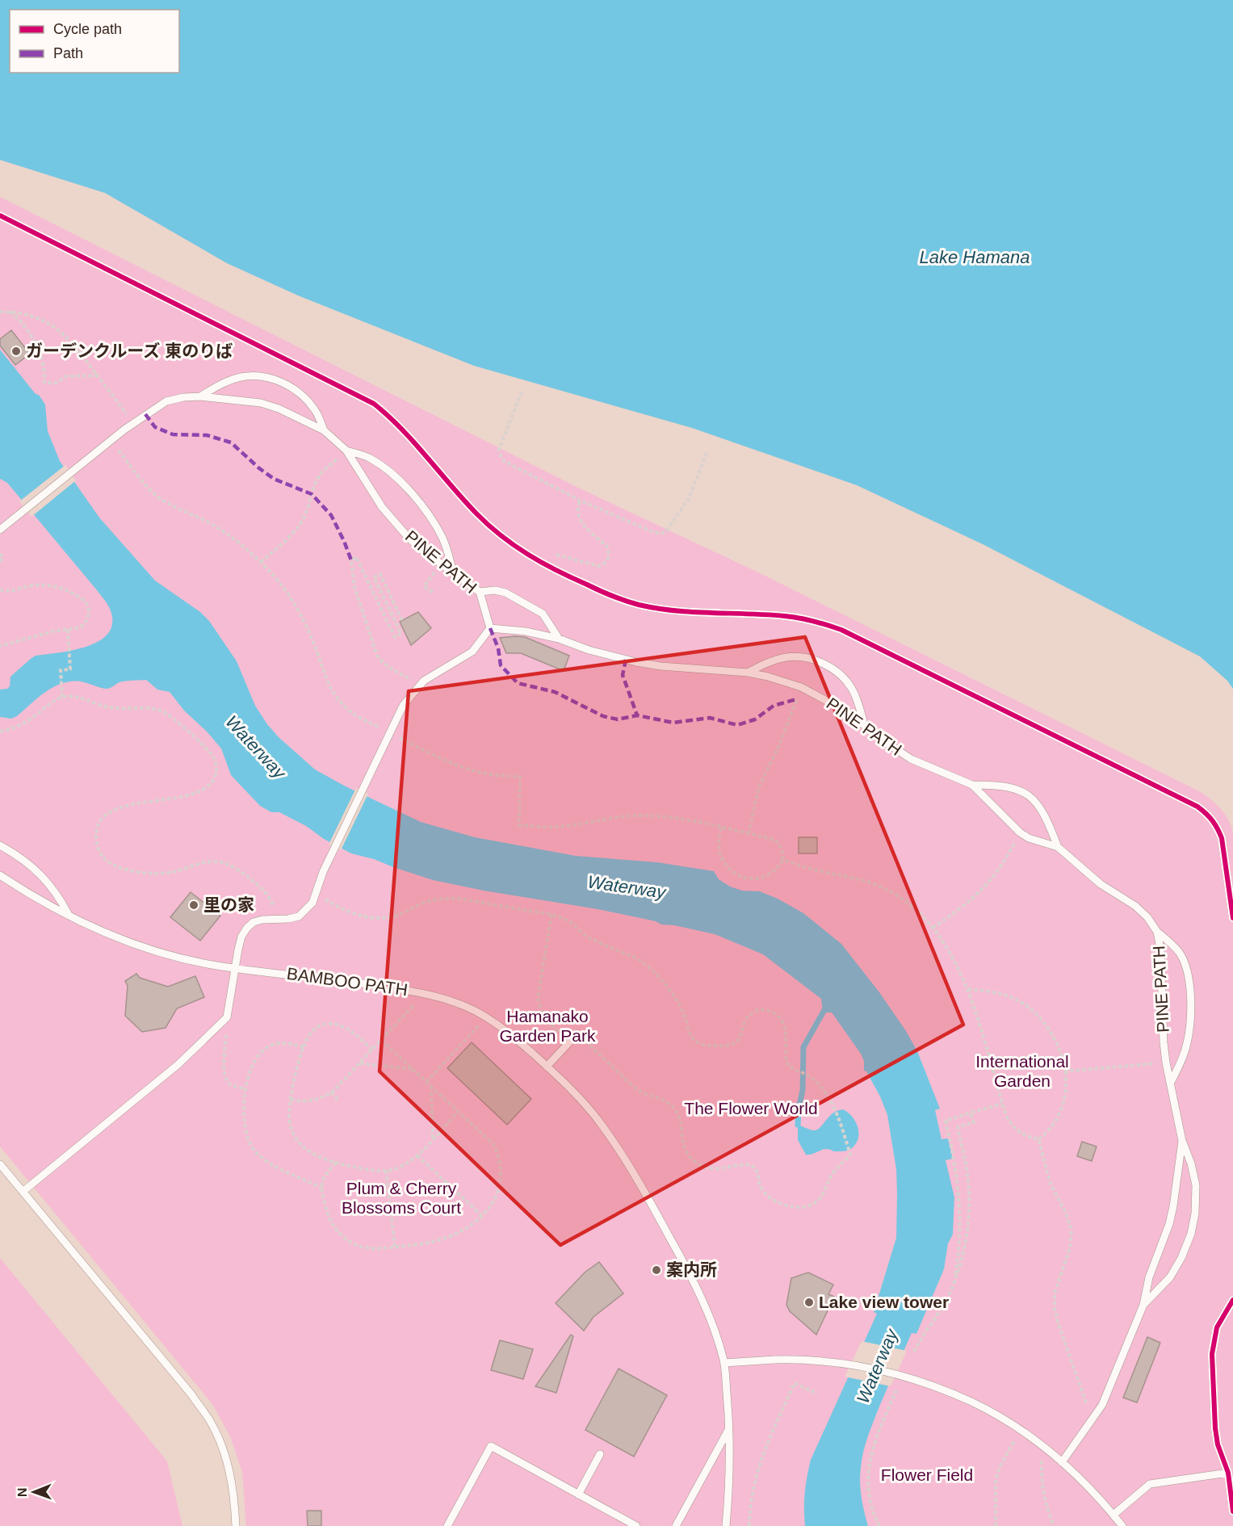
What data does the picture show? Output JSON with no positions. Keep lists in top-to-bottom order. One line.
{"streets":{"lane":["PINE PATH","BAMBOO PATH"]},"water":["Lake Hamana","Waterway"],"parks":["Hamanako Garden Park","International Garden","The Flower World","Plum & Cherry Blossoms Court","Flower Field"],"places":["ガーデンクルーズ 東のりば","里の家","案内所","Lake view tower"],"legend":["Cycle path","Path"],"north":"left"}
